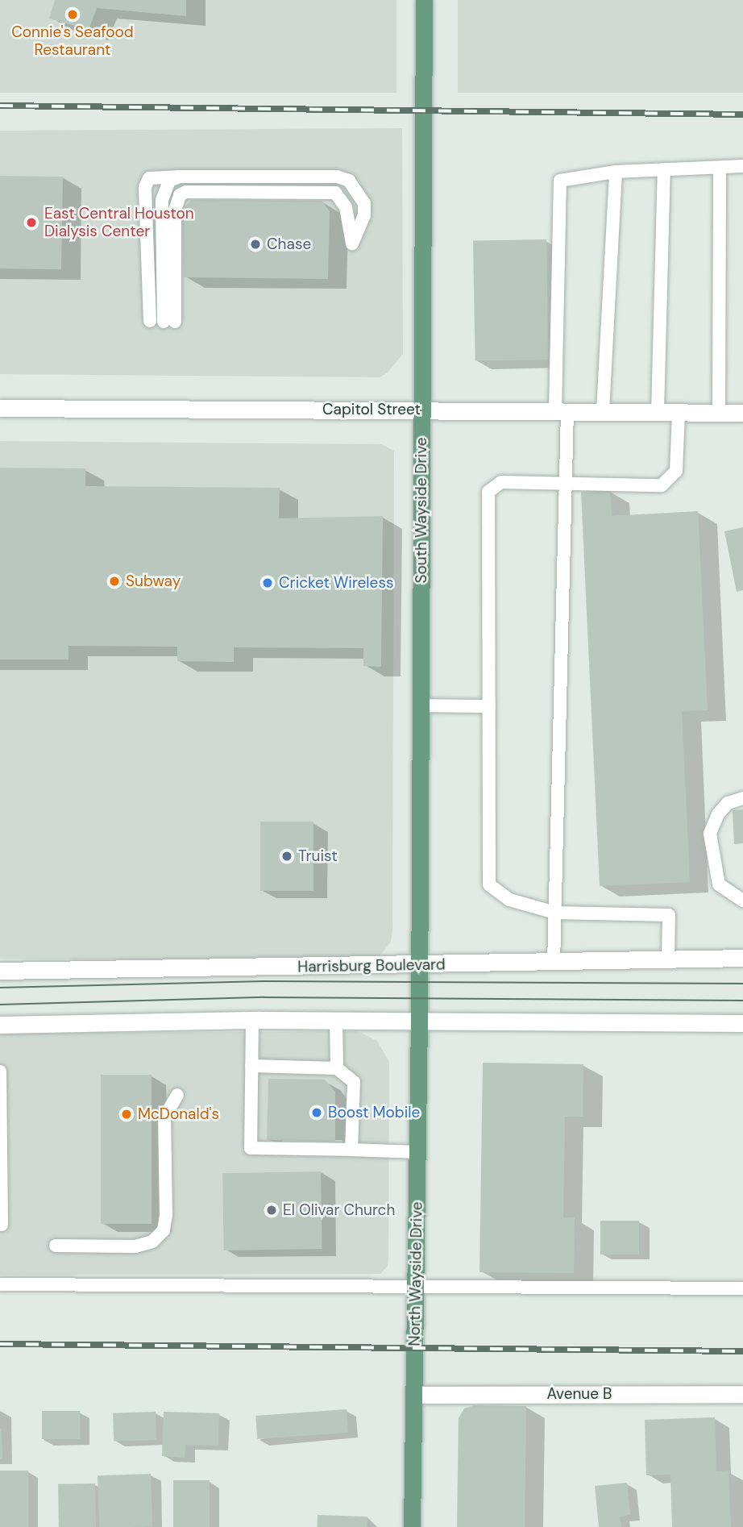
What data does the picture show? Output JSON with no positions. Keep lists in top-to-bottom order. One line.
{"streets":{"main road":["Capitol Street","South Wayside Drive","Harrisburg Boulevard","North Wayside Drive","Avenue B"]},"crossings":[["Capitol Street","South Wayside Drive"],["South Wayside Drive","Harrisburg Boulevard"],["South Wayside Drive","North Wayside Drive"],["North Wayside Drive","Avenue B"]],"places":["Connie's Seafood Restaurant","East Central Houston Dialysis Center","Chase","Subway","Cricket Wireless","Truist","Boost Mobile","McDonald's","El Olivar Church"]}
